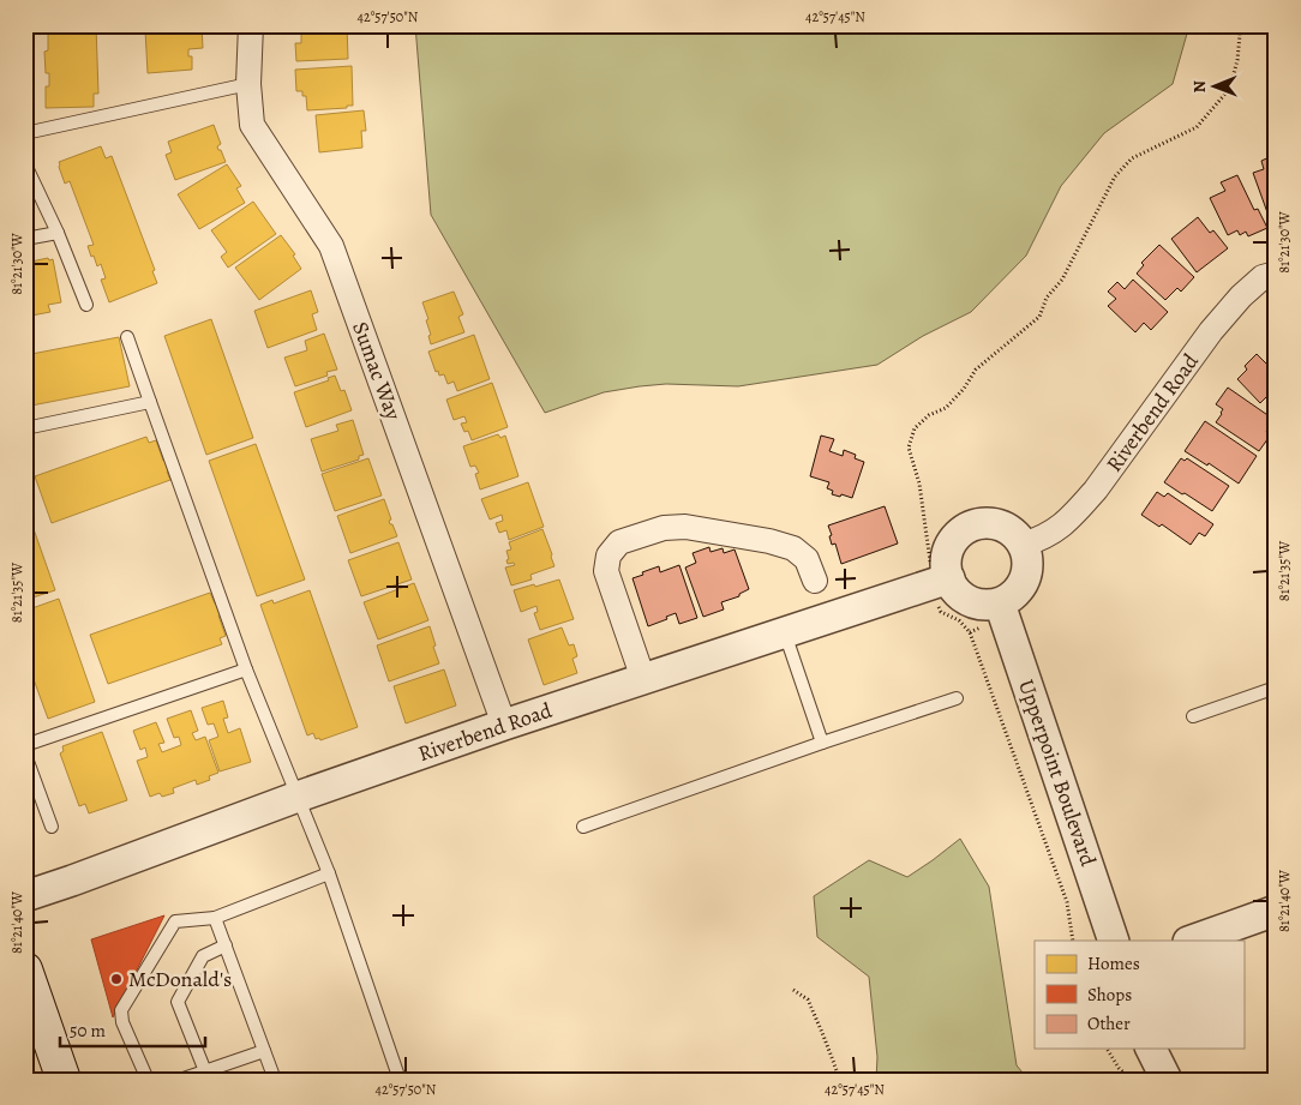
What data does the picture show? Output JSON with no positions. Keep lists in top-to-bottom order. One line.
{"streets":{"street":["Sumac Way","Riverbend Road","Upperpoint Boulevard"]},"crossings":[["Sumac Way","Riverbend Road"],["Riverbend Road","Upperpoint Boulevard"]],"places":["McDonald's"],"legend":["Homes","Shops","Other"],"scale_bar":"50 m","north":"left","coordinates":["42°57'50\"N","42°57'45\"N","81°21'30\"W","81°21'35\"W","81°21'40\"W"]}
